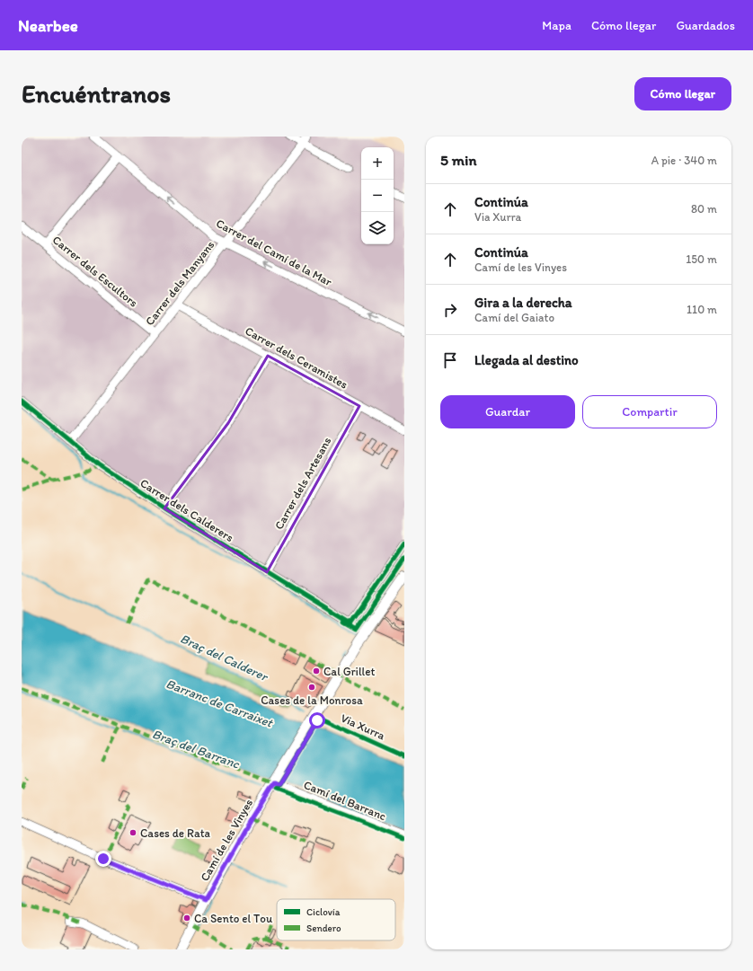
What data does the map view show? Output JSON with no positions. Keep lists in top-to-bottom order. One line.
{"streets":{"main road":["Camí de les Vinyes"],"street":["Carrer del Camí de la Mar","Carrer dels Escultors","Carrer dels Manyans","Carrer dels Ceramistes","Carrer dels Artesans","Carrer dels Calderers","Camí del Barranc"],"cycle path":["Via Xurra"]},"crossings":[["Carrer del Camí de la Mar","Carrer dels Manyans"],["Carrer dels Escultors","Carrer dels Manyans"],["Carrer dels Manyans","Carrer dels Ceramistes"],["Carrer dels Manyans","Carrer dels Calderers"],["Carrer dels Ceramistes","Carrer dels Artesans"],["Carrer dels Artesans","Carrer dels Calderers"],["Camí del Barranc","Camí de les Vinyes"]],"one_way":["Carrer del Camí de la Mar"],"water":["Braç del Calderer","Barranc de Carraixet","Braç del Barranc"],"places":["Cal Grillet","Cases de la Monrosa","Cases de Rata","Ca Sento el Tou"],"legend":["Ciclovía","Sendero"],"page":{"header":"Nearbee","nav":["Mapa","Cómo llegar","Guardados"],"buttons":["Cómo llegar",["Guardar","Compartir"]],"title":"Encuéntranos","heading":["5 min","A pie · 340 m"],"map_buttons":["+","−"],"list":[["Continúa","Via Xurra","80 m"],["Continúa","Camí de les Vinyes","150 m"],["Gira a la derecha","Camí del Gaiato","110 m"],"Llegada al destino"]}}
